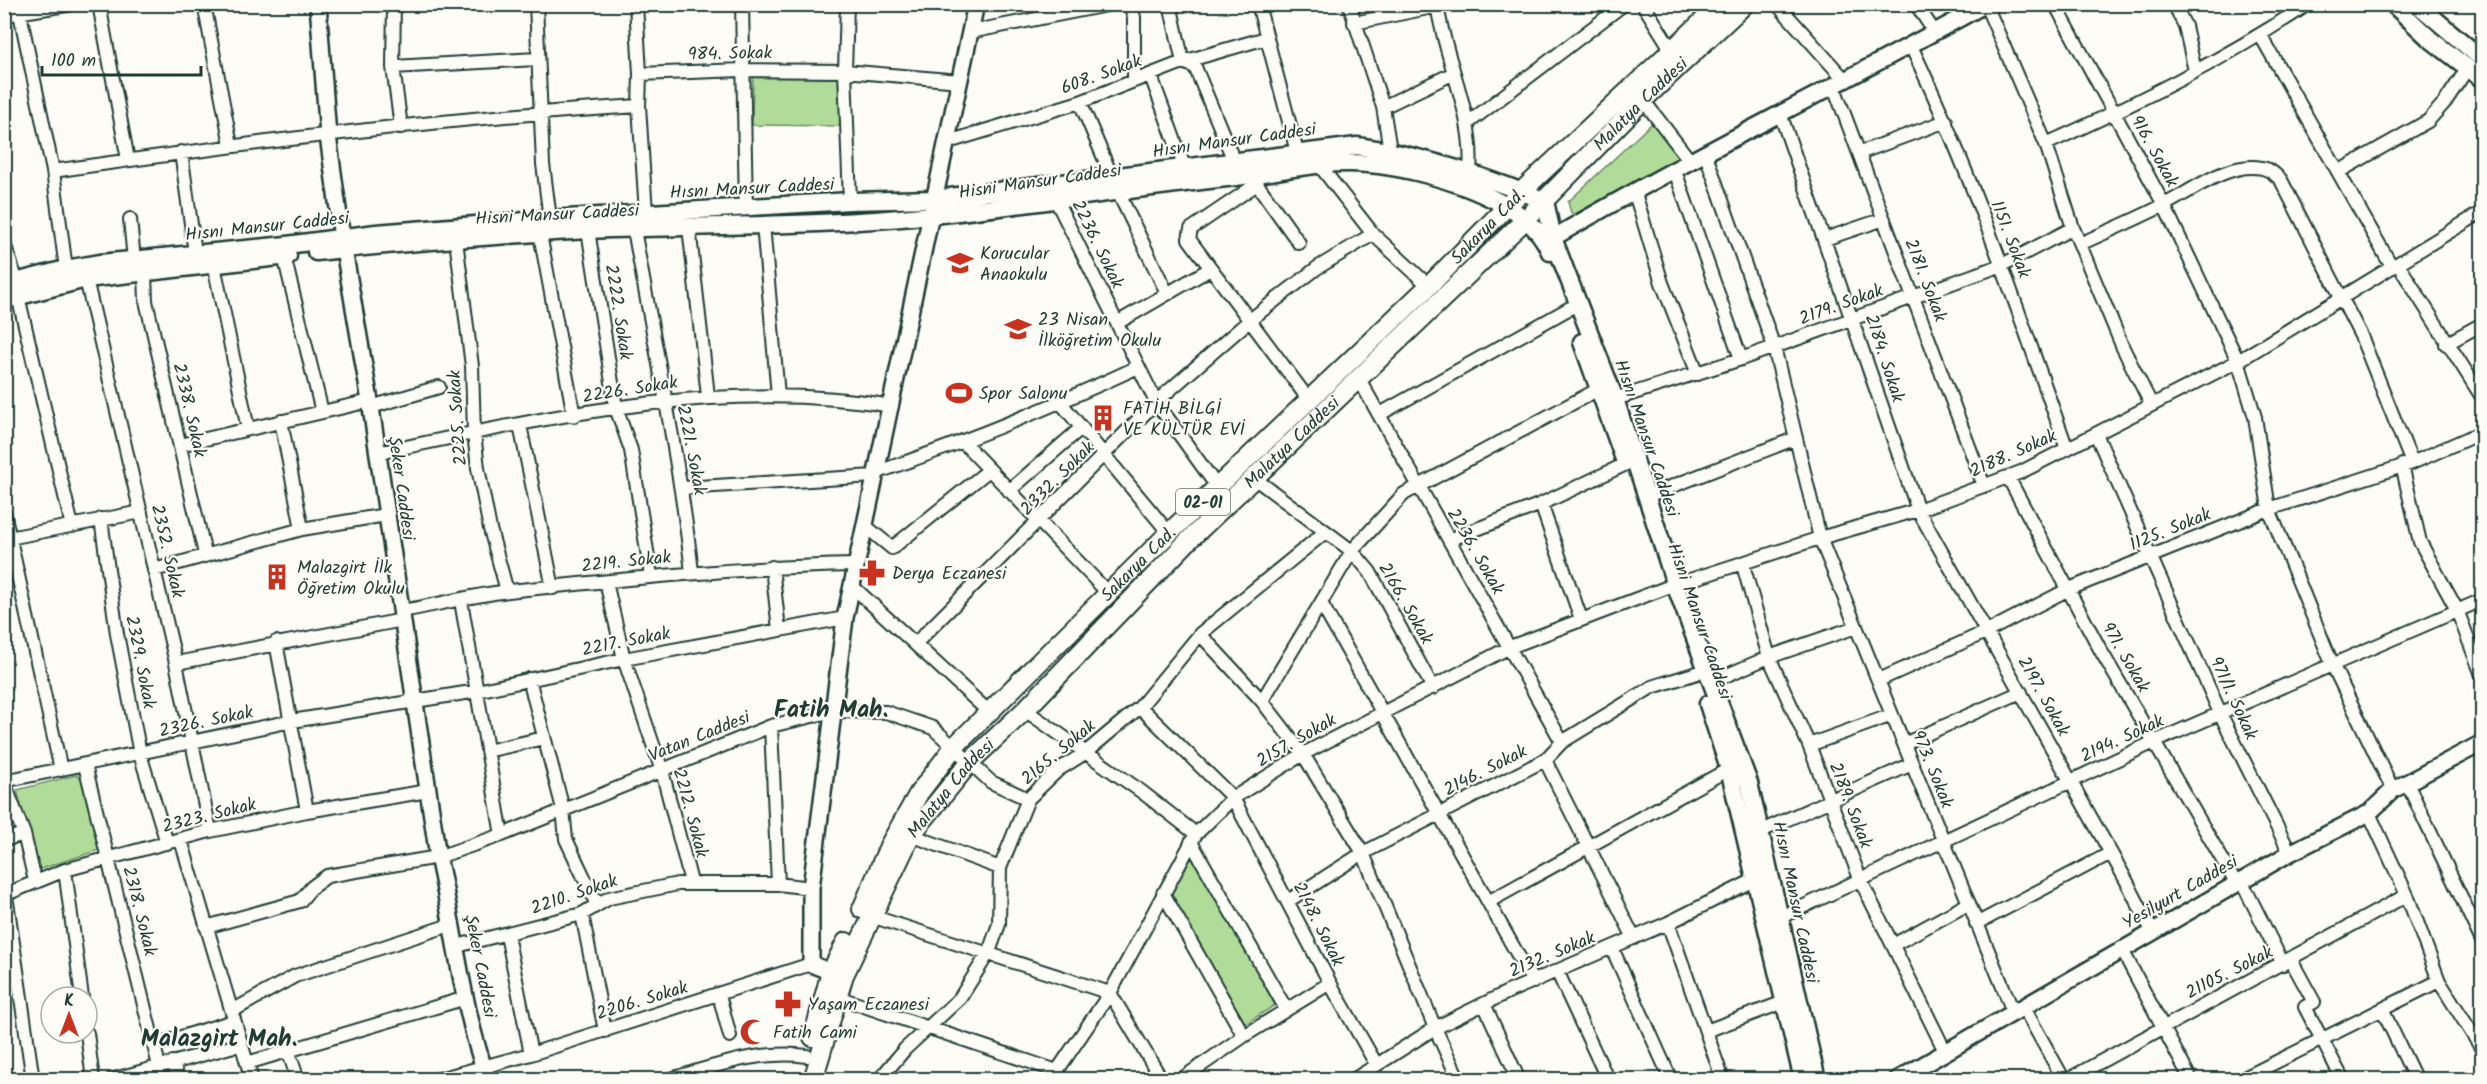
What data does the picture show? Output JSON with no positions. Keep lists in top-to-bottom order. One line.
{"streets":{"main road":["Malatya Caddesi","Hısnı Mansur Caddesi","Hisni Mansur Caddesi","Sakarya Cad.","02-01"],"street":["984. Sokak","608. Sokak","916. Sokak","1151. Sokak","2236. Sokak","2181. Sokak","2179. Sokak","2222. Sokak","2184. Sokak","2226. Sokak","2338. Sokak","2225. Sokak","2221. Sokak","2188. Sokak","2332. Sokak","Şeker Caddesi","1125. Sokak","2352. Sokak","2219. Sokak","2166. Sokak","2217. Sokak","971. Sokak","2329. Sokak","2197. Sokak","971/1. Sokak","2326. Sokak","Vatan Caddesi","2194. Sokak","2157. Sokak","2165. Sokak","973. Sokak","2146. Sokak","2189. Sokak","2212. Sokak","2323. Sokak","Yesilyurt Caddesi","2210. Sokak","2318. Sokak","2148. Sokak","2132. Sokak","21105. Sokak","2206. Sokak"]},"crossings":[["Malatya Caddesi","Hısnı Mansur Caddesi"],["Malatya Caddesi","Hisni Mansur Caddesi"],["Malatya Caddesi","2236. Sokak"],["Malatya Caddesi","2166. Sokak"],["Malatya Caddesi","Vatan Caddesi"],["Hısnı Mansur Caddesi","Hisni Mansur Caddesi"],["Hısnı Mansur Caddesi","Sakarya Cad."],["Hısnı Mansur Caddesi","2179. Sokak"],["Hısnı Mansur Caddesi","2338. Sokak"],["Hısnı Mansur Caddesi","2188. Sokak"],["Hısnı Mansur Caddesi","Şeker Caddesi"],["Hısnı Mansur Caddesi","2194. Sokak"],["Hısnı Mansur Caddesi","2157. Sokak"],["Hısnı Mansur Caddesi","2146. Sokak"],["Hısnı Mansur Caddesi","2132. Sokak"],["916. Sokak","2188. Sokak"],["916. Sokak","1125. Sokak"],["916. Sokak","2194. Sokak"],["Hisni Mansur Caddesi","Sakarya Cad."],["Hisni Mansur Caddesi","2236. Sokak"],["Hisni Mansur Caddesi","2222. Sokak"],["Hisni Mansur Caddesi","2338. Sokak"],["Hisni Mansur Caddesi","2225. Sokak"],["Hisni Mansur Caddesi","2221. Sokak"],["Hisni Mansur Caddesi","2188. Sokak"],["Hisni Mansur Caddesi","Şeker Caddesi"],["Hisni Mansur Caddesi","2352. Sokak"],["Hisni Mansur Caddesi","2157. Sokak"],["Hisni Mansur Caddesi","2146. Sokak"],["Hisni Mansur Caddesi","2132. Sokak"],["Sakarya Cad.","2236. Sokak"],["Sakarya Cad.","Vatan Caddesi"],["1151. Sokak","2179. Sokak"],["1151. Sokak","2188. Sokak"],["2236. Sokak","2332. Sokak"],["2236. Sokak","2157. Sokak"],["2236. Sokak","2146. Sokak"],["2181. Sokak","2179. Sokak"],["2181. Sokak","2188. Sokak"],["2179. Sokak","2184. Sokak"],["2179. Sokak","973. Sokak"],["2222. Sokak","2226. Sokak"],["2222. Sokak","2219. Sokak"],["2184. Sokak","2188. Sokak"],["2184. Sokak","2197. Sokak"],["2226. Sokak","2225. Sokak"],["2226. Sokak","2221. Sokak"],["2226. Sokak","Şeker Caddesi"],["2225. Sokak","2219. Sokak"],["2221. Sokak","2219. Sokak"],["2188. Sokak","971. Sokak"],["2188. Sokak","2197. Sokak"],["2188. Sokak","971/1. Sokak"],["2188. Sokak","2157. Sokak"],["2188. Sokak","973. Sokak"],["2188. Sokak","2189. Sokak"],["Şeker Caddesi","2219. Sokak"],["Şeker Caddesi","2217. Sokak"],["Şeker Caddesi","2326. Sokak"],["Şeker Caddesi","Vatan Caddesi"],["Şeker Caddesi","2323. Sokak"],["Şeker Caddesi","2210. Sokak"],["Şeker Caddesi","2206. Sokak"],["1125. Sokak","971. Sokak"],["1125. Sokak","2197. Sokak"],["1125. Sokak","971/1. Sokak"],["1125. Sokak","973. Sokak"],["2352. Sokak","2326. Sokak"],["2352. Sokak","2323. Sokak"],["2219. Sokak","2212. Sokak"],["2166. Sokak","2157. Sokak"],["2166. Sokak","2165. Sokak"],["2217. Sokak","2326. Sokak"],["2217. Sokak","2212. Sokak"],["971. Sokak","2194. Sokak"],["971. Sokak","Yesilyurt Caddesi"],["971. Sokak","21105. Sokak"],["2329. Sokak","2326. Sokak"],["2329. Sokak","2323. Sokak"],["2197. Sokak","2194. Sokak"],["2197. Sokak","Yesilyurt Caddesi"],["971/1. Sokak","2194. Sokak"],["971/1. Sokak","Yesilyurt Caddesi"],["2326. Sokak","2318. Sokak"],["Vatan Caddesi","2165. Sokak"],["Vatan Caddesi","2212. Sokak"],["2194. Sokak","973. Sokak"],["2194. Sokak","2189. Sokak"],["2157. Sokak","2148. Sokak"],["2165. Sokak","2148. Sokak"],["973. Sokak","2146. Sokak"],["973. Sokak","Yesilyurt Caddesi"],["973. Sokak","21105. Sokak"],["2146. Sokak","2189. Sokak"],["2146. Sokak","2148. Sokak"],["2189. Sokak","Yesilyurt Caddesi"],["2212. Sokak","2210. Sokak"],["2323. Sokak","2318. Sokak"],["2148. Sokak","2132. Sokak"]],"districts":["Fatih Mah.","Malazgirt Mah."],"places":{"school or university":["Korucular Anaokulu","23 Nisan İlköğretim Okulu"],"sports":["Spor Salonu"],"building":["FATİH BİLGİ VE KÜLTÜR EVİ","Malazgirt İlk Öğretim Okulu"],"pharmacy":["Derya Eczanesi","Yaşam Eczanesi"],"mosque":["Fatih Cami"]},"scale_bar":"100 m","north":"top"}
